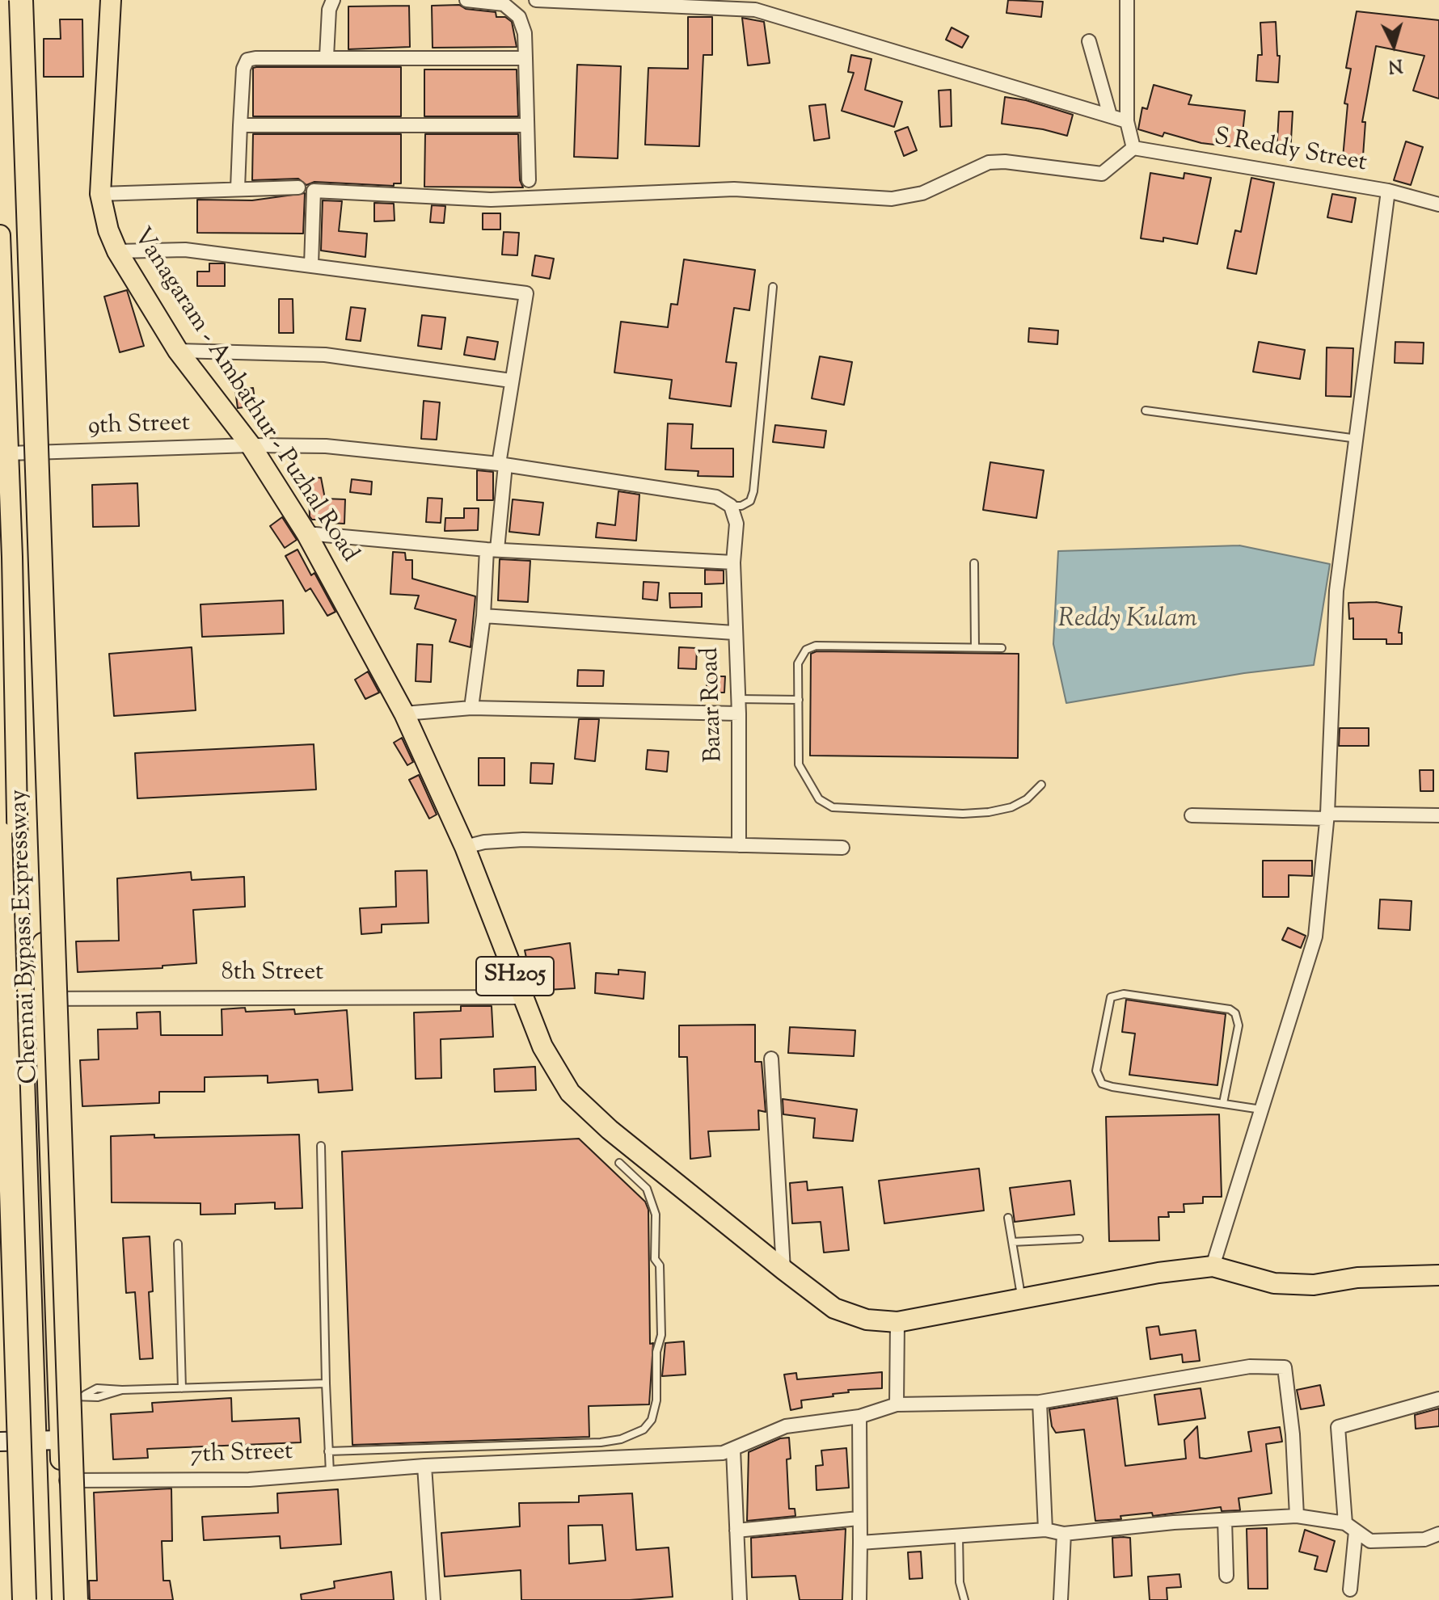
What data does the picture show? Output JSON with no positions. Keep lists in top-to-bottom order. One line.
{"streets":{"highway":["Chennai Bypass Expressway"],"main road":["Vanagaram - Ambathur - Puzhal Road","SH205"],"street":["S Reddy Street","9th Street","Bazar Road","8th Street","7th Street"]},"crossings":[["Vanagaram - Ambathur - Puzhal Road","9th Street"],["Vanagaram - Ambathur - Puzhal Road","8th Street"],["9th Street","Bazar Road"]],"water":["Reddy Kulam"],"north":"bottom"}
